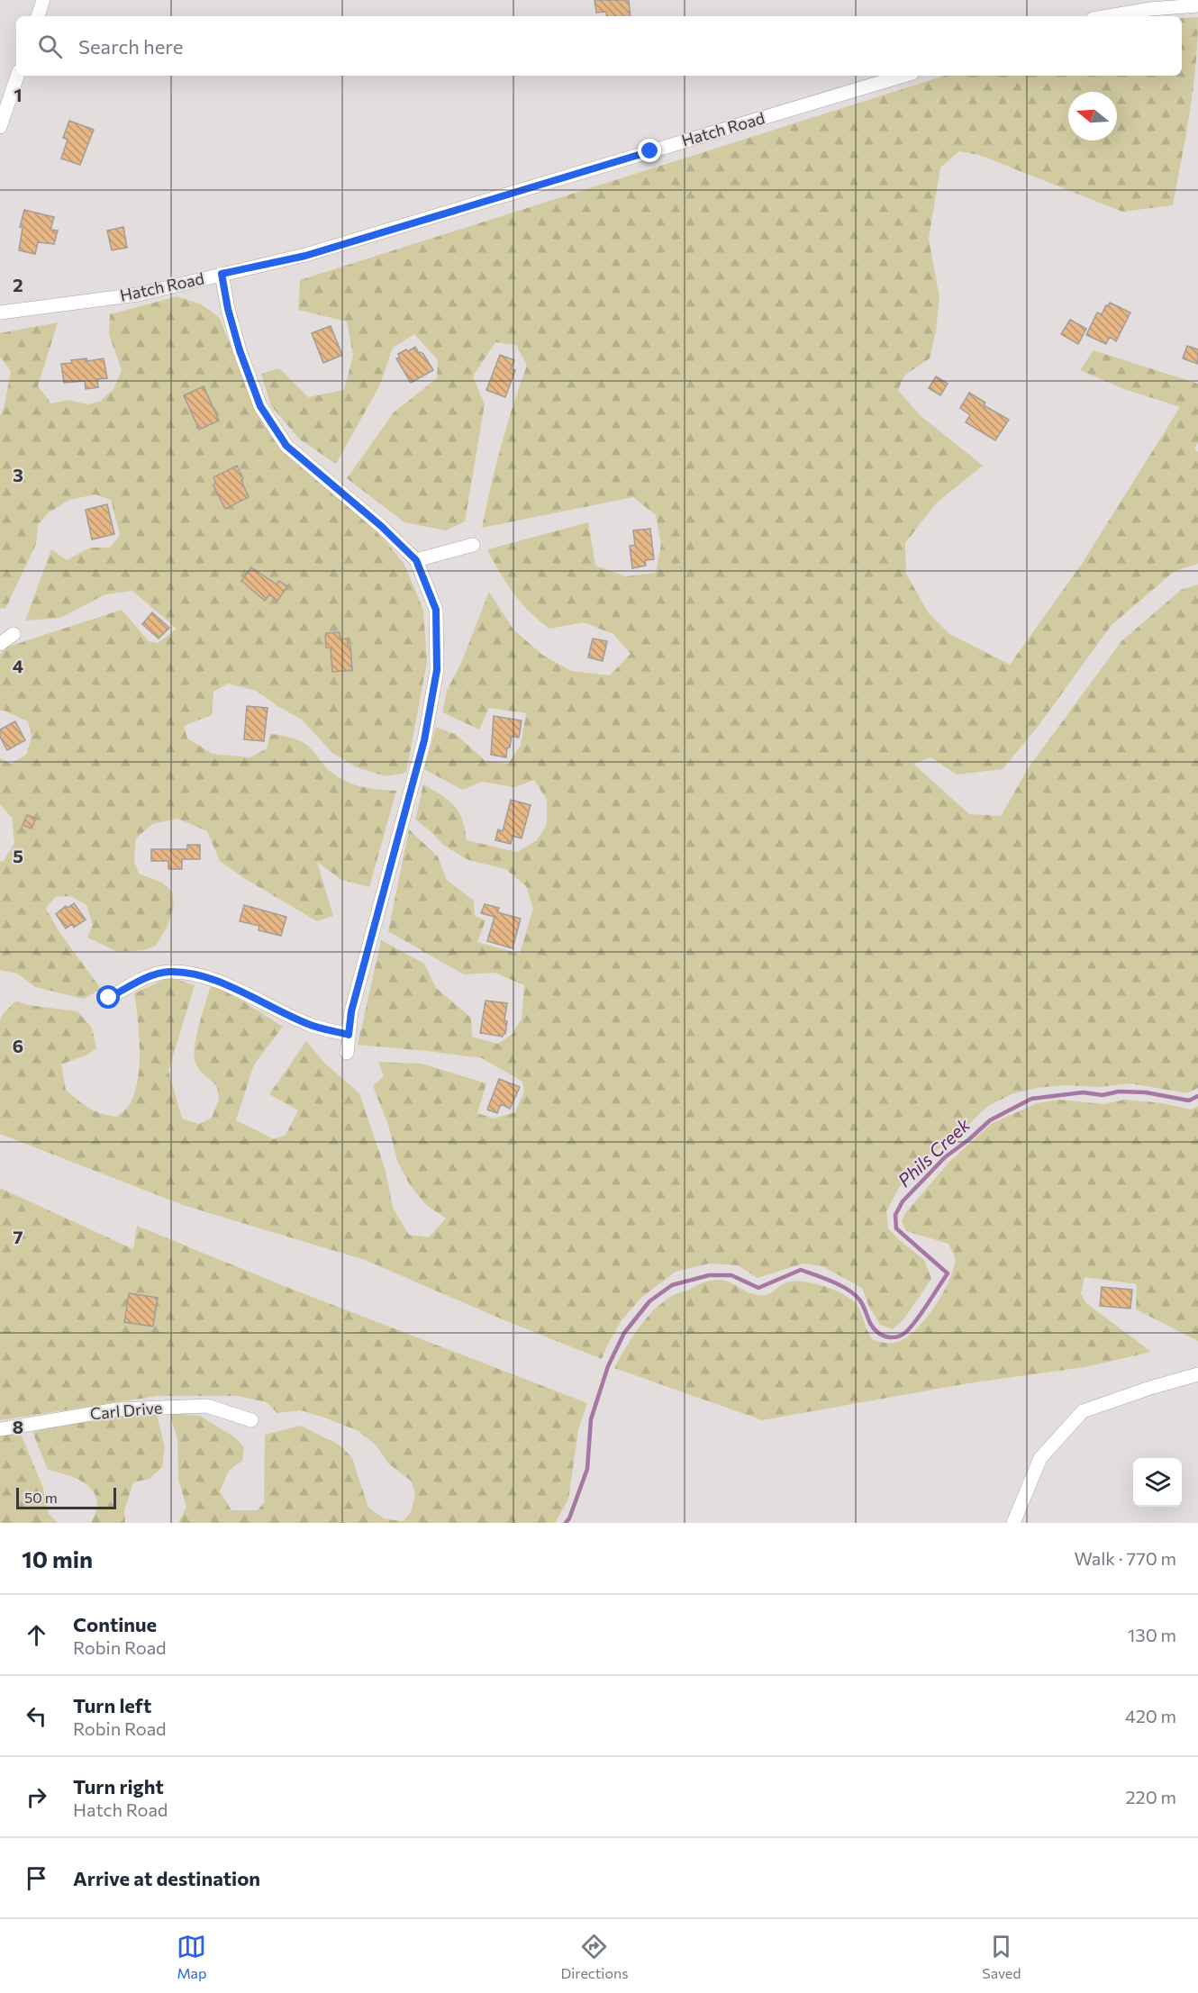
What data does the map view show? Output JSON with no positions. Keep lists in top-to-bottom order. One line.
{"streets":{"street":["Hatch Road","Carl Drive"]},"water":["Phils Creek"],"scale_bar":"50 m","north":"left","page":{"search":"Search here","scale":"50 m","heading":["10 min","Walk · 770 m"],"list":[["Continue","Robin Road","130 m"],["Turn left","Robin Road","420 m"],["Turn right","Hatch Road","220 m"],"Arrive at destination"],"nav":["Map","Directions","Saved"]},"grid":{"rows":["1","2","3","4","5","6","7","8"]}}
